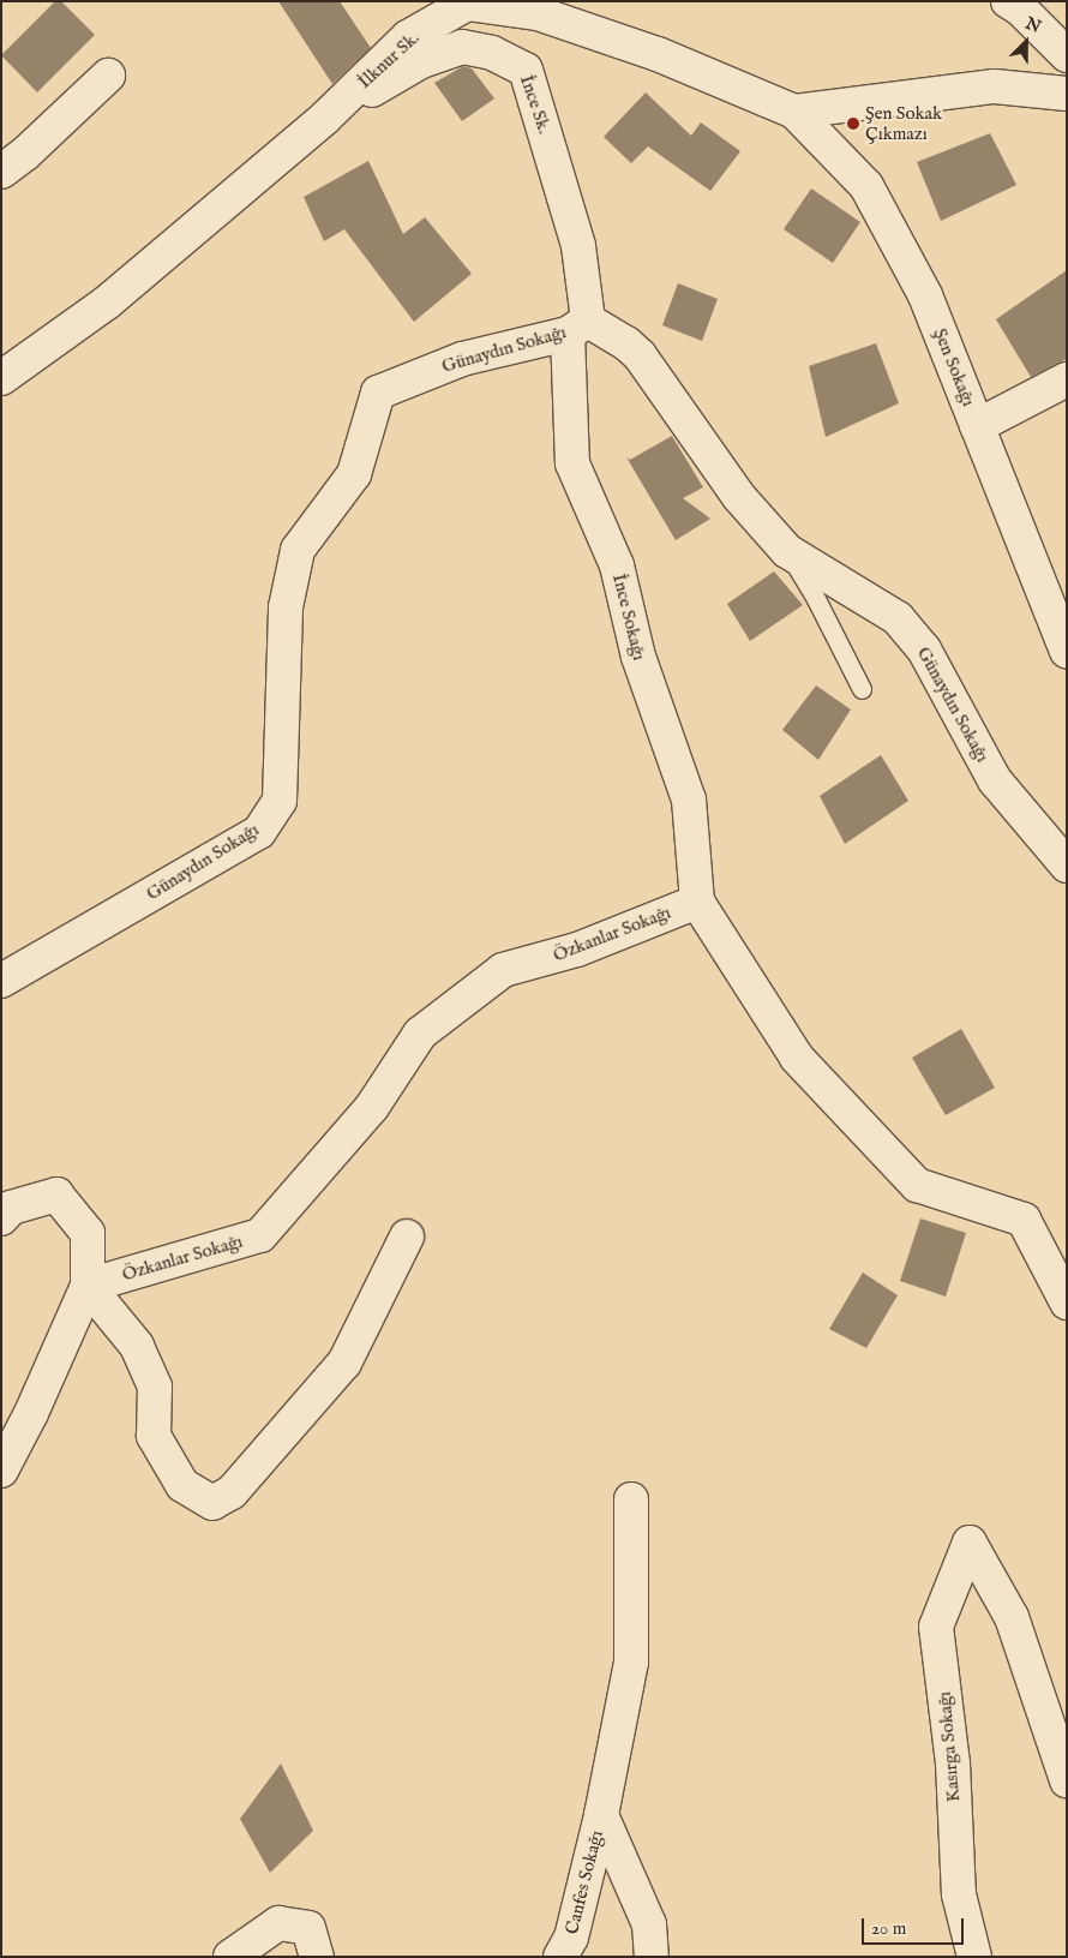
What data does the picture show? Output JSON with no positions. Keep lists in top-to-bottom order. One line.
{"streets":{"street":["İlknur Sk.","İnce Sk.","Günaydın Sokağı","Şen Sokağı","İnce Sokağı","Özkanlar Sokağı","Kasırga Sokağı","Canfes Sokağı"]},"crossings":[["İlknur Sk.","İnce Sk."],["İlknur Sk.","Şen Sokağı"],["İnce Sk.","Günaydın Sokağı"],["İnce Sk.","İnce Sokağı"],["Günaydın Sokağı","İnce Sokağı"],["İnce Sokağı","Özkanlar Sokağı"]],"places":["Şen Sokak Çıkmazı"],"scale_bar":"20 m","north":"top right"}
